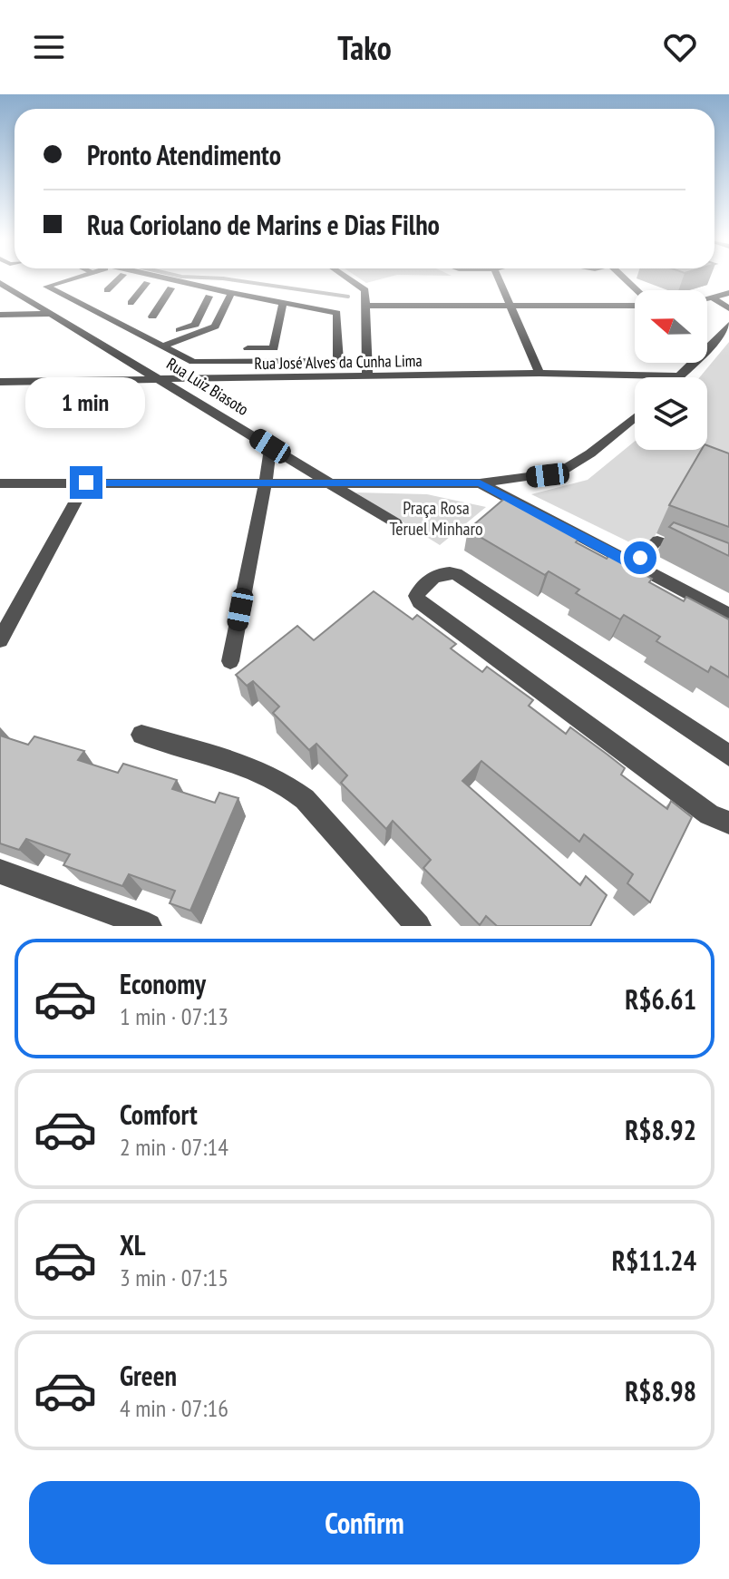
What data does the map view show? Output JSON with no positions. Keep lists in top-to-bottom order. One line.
{"streets":{"street":["Rua José Alves da Cunha Lima","Rua Luiz Biasoto"]},"crossings":[["Rua José Alves da Cunha Lima","Rua Luiz Biasoto"]],"parks":["Praça Rosa Teruel Minharo"],"north":"left","page":{"header":"Tako","banner":["Pronto Atendimento","Rua Coriolano de Marins e Dias Filho"],"bubble":"1 min","list":[{"name":"Economy","note":"1 min · 07:13","value":"R$6.61"},{"name":"Comfort","note":"2 min · 07:14","value":"R$8.92"},{"name":"XL","note":"3 min · 07:15","value":"R$11.24"},{"name":"Green","note":"4 min · 07:16","value":"R$8.98"}],"buttons":"Confirm"}}
